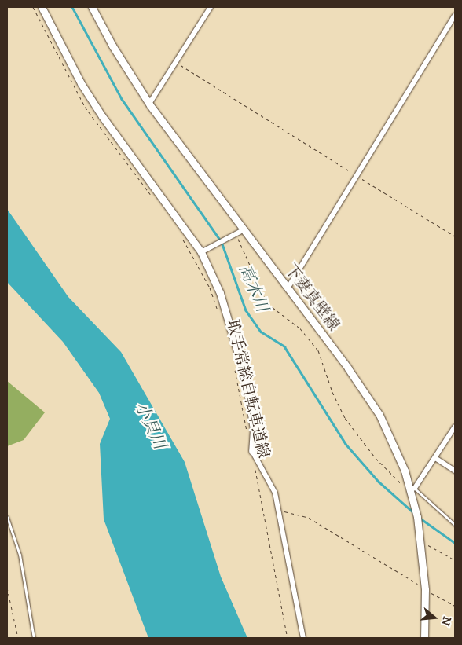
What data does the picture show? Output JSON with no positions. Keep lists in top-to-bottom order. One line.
{"streets":{"main road":["下妻真壁線"],"path":["取手常総自転車道線"]},"water":["高木川","小貝川"],"north":"right"}
